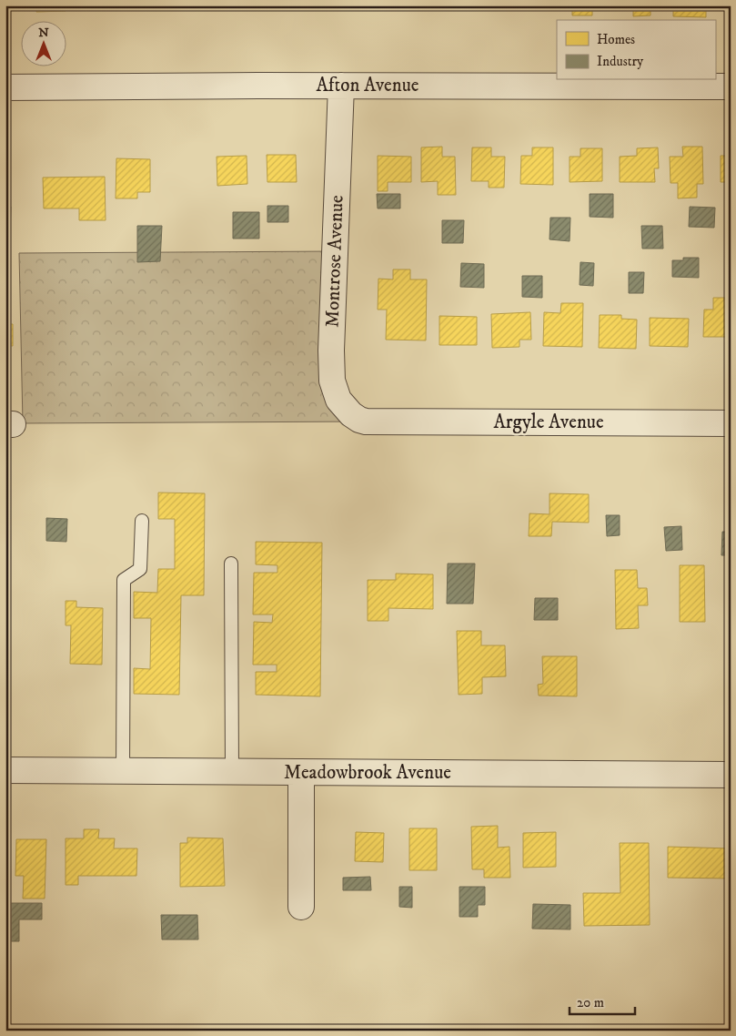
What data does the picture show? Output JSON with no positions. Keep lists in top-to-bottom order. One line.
{"streets":{"street":["Afton Avenue","Montrose Avenue","Argyle Avenue","Meadowbrook Avenue"]},"crossings":[["Afton Avenue","Montrose Avenue"],["Montrose Avenue","Argyle Avenue"]],"legend":["Homes","Industry"],"scale_bar":"20 m","north":"top"}
